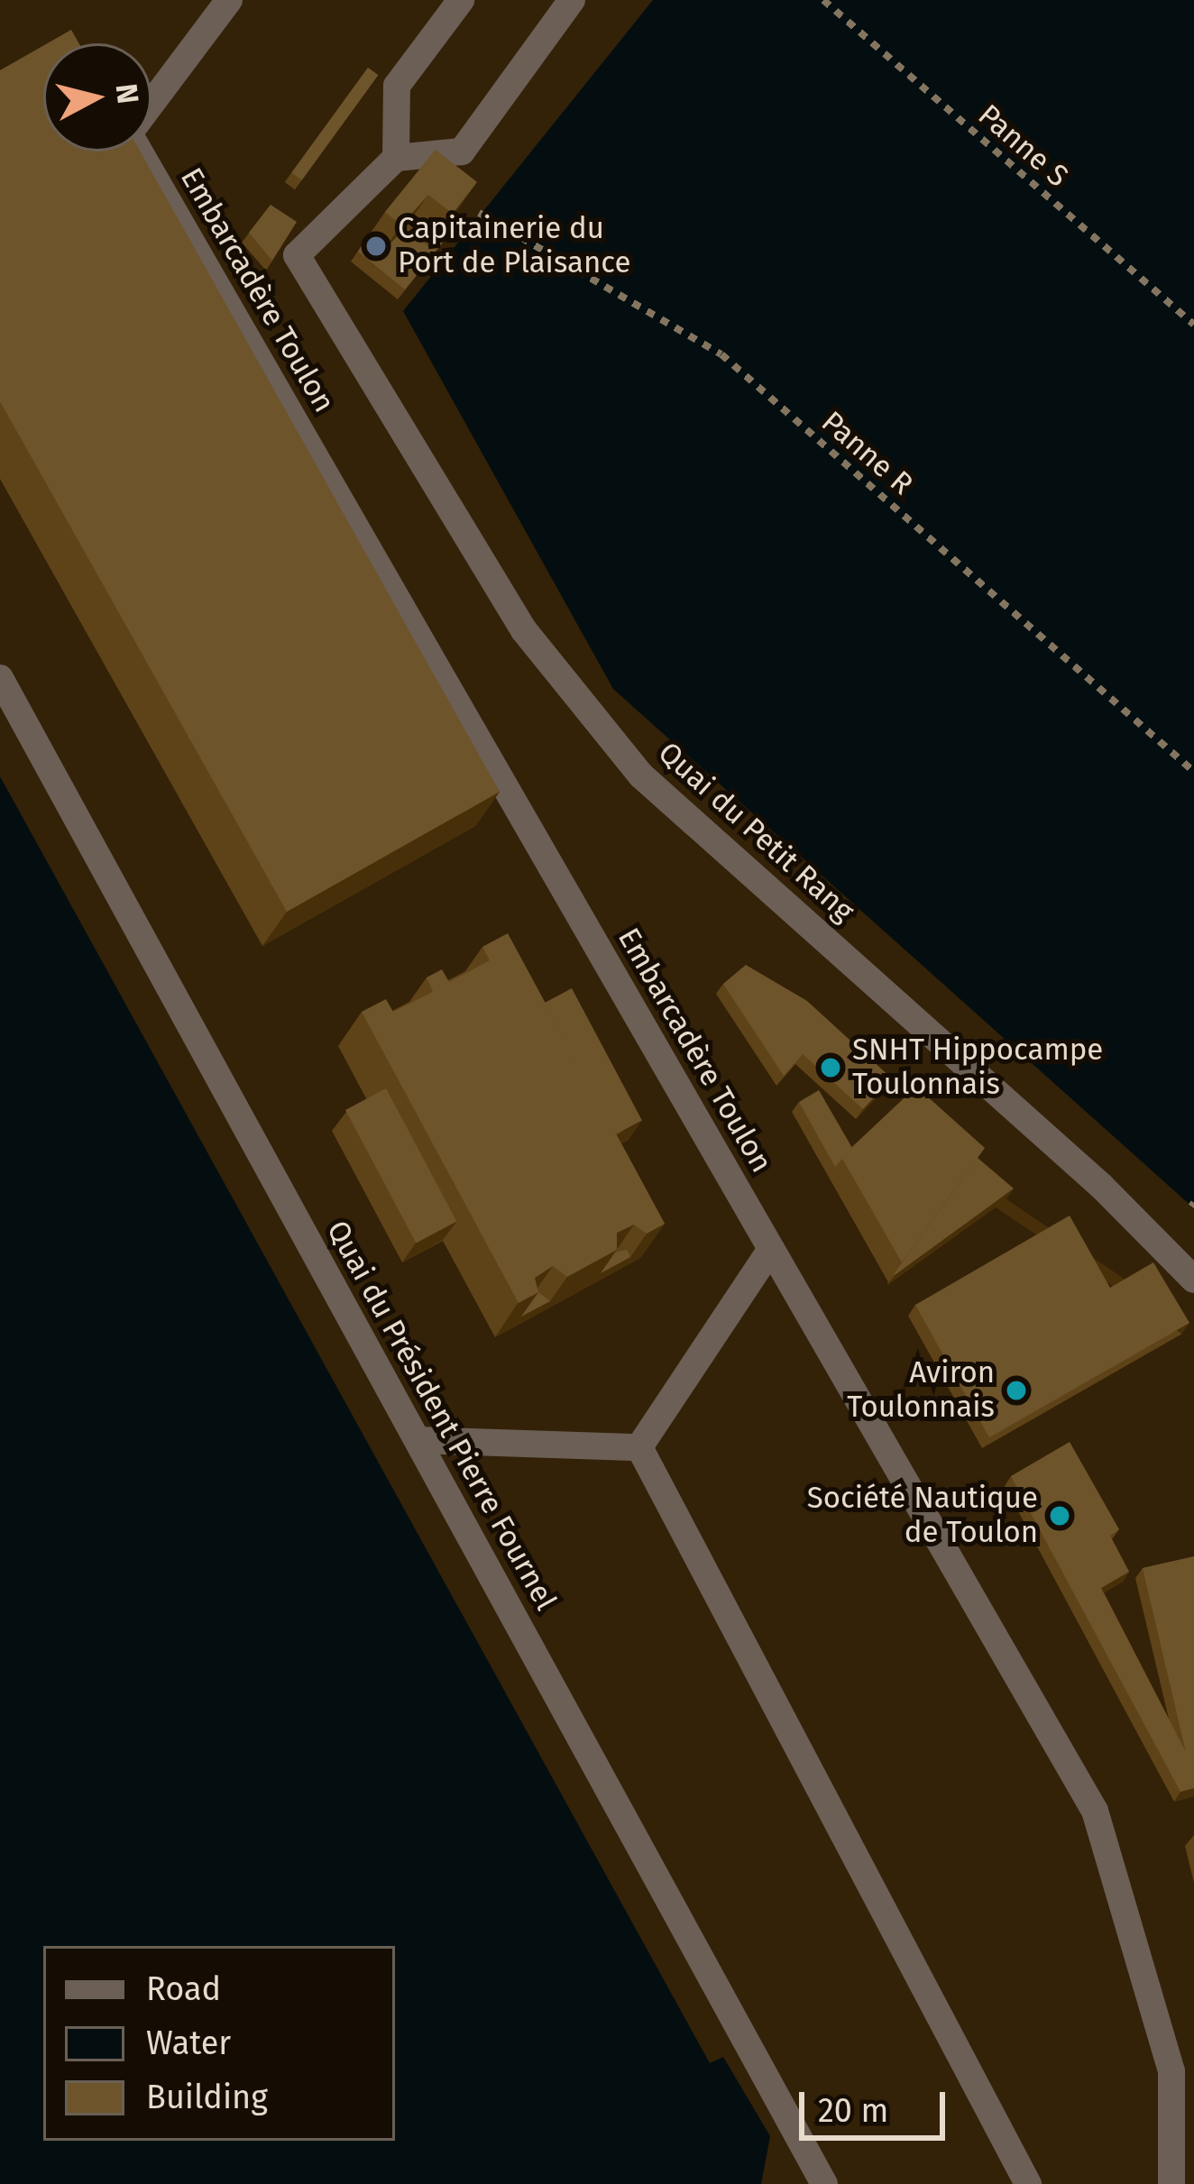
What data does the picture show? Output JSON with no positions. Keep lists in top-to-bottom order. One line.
{"streets":{"lane":["Embarcadère Toulon","Quai du Petit Rang","Quai du Président Pierre Fournel"],"path":["Panne S","Panne R"]},"places":["Capitainerie du Port de Plaisance","SNHT Hippocampe Toulonnais","Aviron Toulonnais","Société Nautique de Toulon"],"legend":["Road","Water","Building"],"scale_bar":"20 m","north":"right"}
